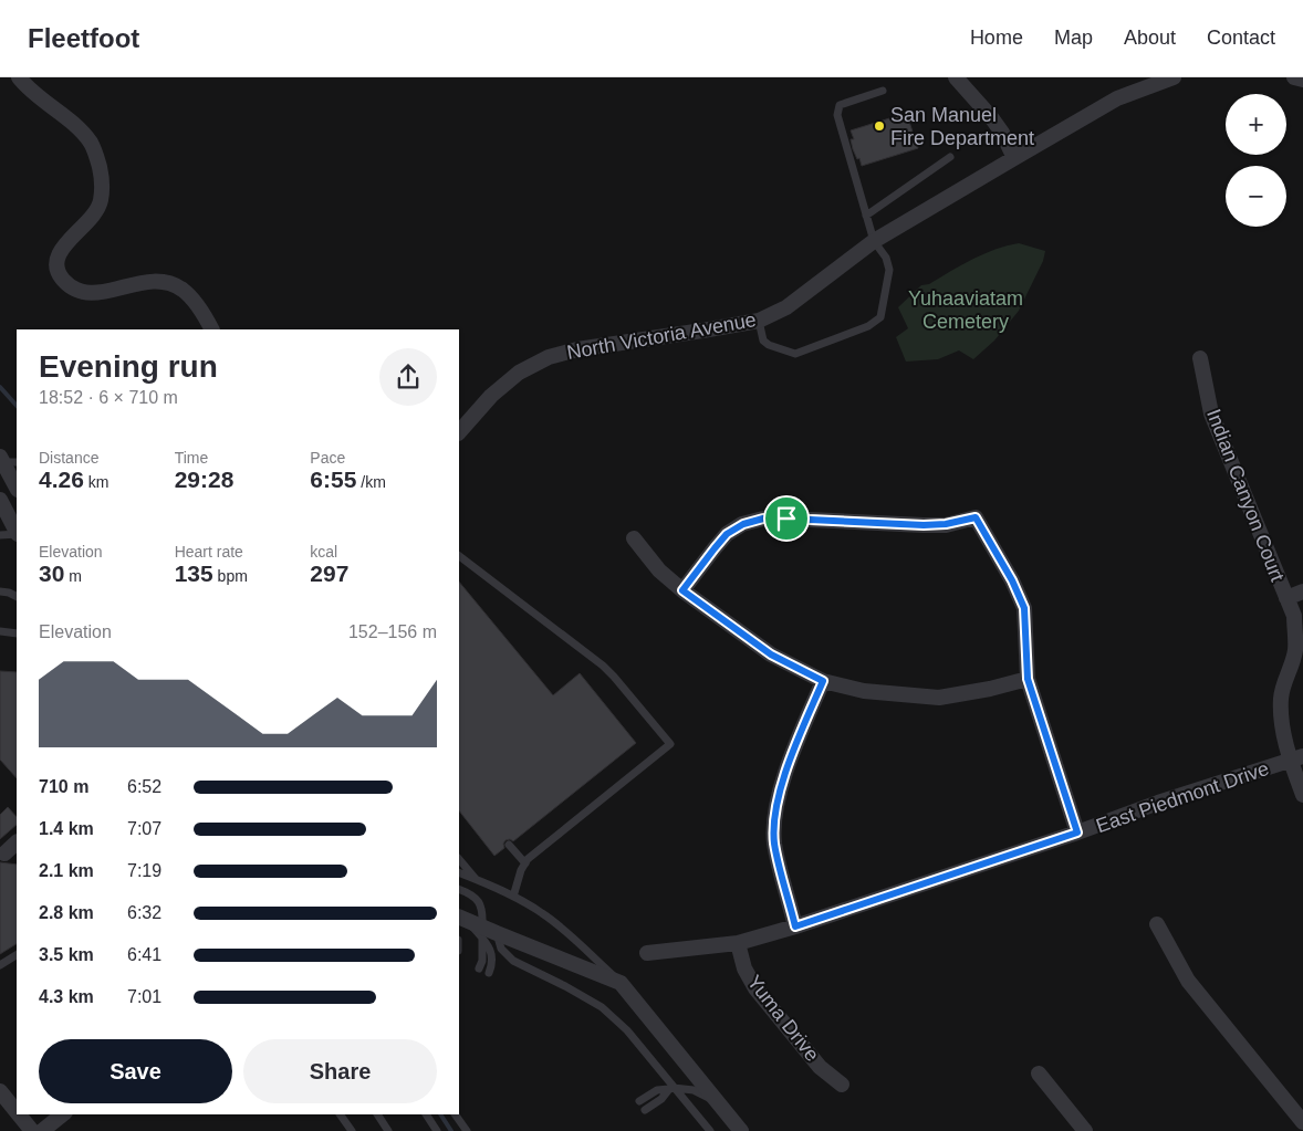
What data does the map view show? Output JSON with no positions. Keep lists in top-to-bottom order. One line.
{"streets":{"street":["North Victoria Avenue","Indian Canyon Court","East Piedmont Drive","Yuma Drive"]},"crossings":[["Indian Canyon Court","East Piedmont Drive"],["East Piedmont Drive","Yuma Drive"]],"parks":["Yuhaaviatam Cemetery"],"places":["San Manuel Fire Department"],"page":{"header":"Fleetfoot","nav":["Home","Map","About","Contact"],"map_buttons":["+","−"],"heading":["Evening run","18:52 · 6 × 710 m"],"stats":[["Distance","4.26 km"],["Time","29:28"],["Pace","6:55 /km"],["Elevation","30 m"],["Heart rate","135 bpm"],["kcal","297"]],"chart":["Elevation","152–156 m"],"list":[{"name":"710 m","note":"6:52"},{"name":"1.4 km","note":"7:07"},{"name":"2.1 km","note":"7:19"},{"name":"2.8 km","note":"6:32"},{"name":"3.5 km","note":"6:41"},{"name":"4.3 km","note":"7:01"}],"buttons":["Save","Share"]}}
